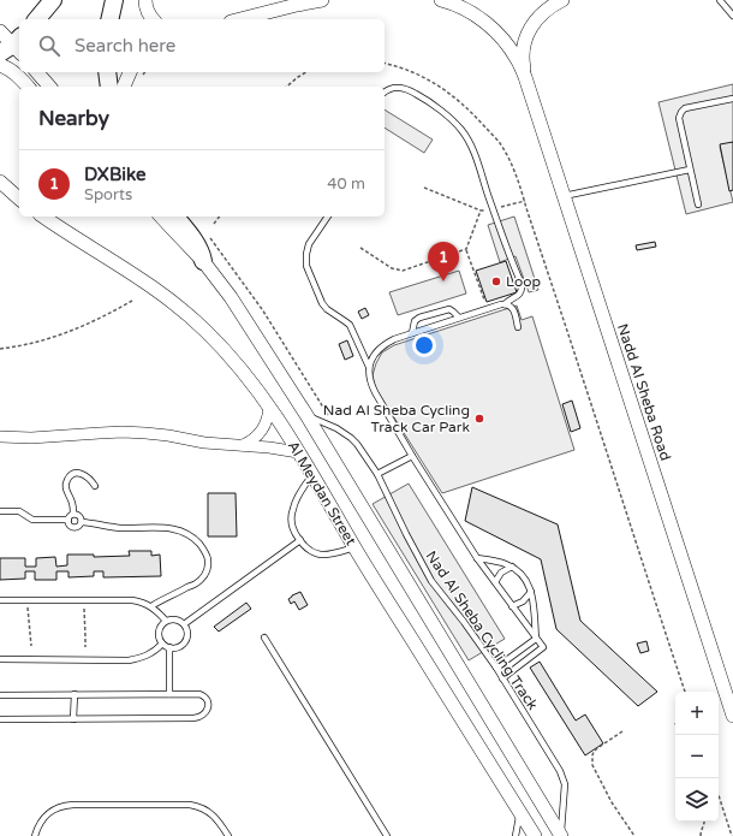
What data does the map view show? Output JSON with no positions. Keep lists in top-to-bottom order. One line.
{"streets":{"street":["Nadd Al Sheba Road","Al Meydan Street"],"lane":["Nad Al Sheba Cycling Track"]},"crossings":[["Al Meydan Street","Nad Al Sheba Cycling Track"]],"places":["Loop","Nad Al Sheba Cycling Track Car Park"],"page":{"search":"Search here","heading":"Nearby","list":[{"mark":"1","name":"DXBike","note":"Sports","value":"40 m"}],"pins":"1","map_buttons":["+","−"]}}
